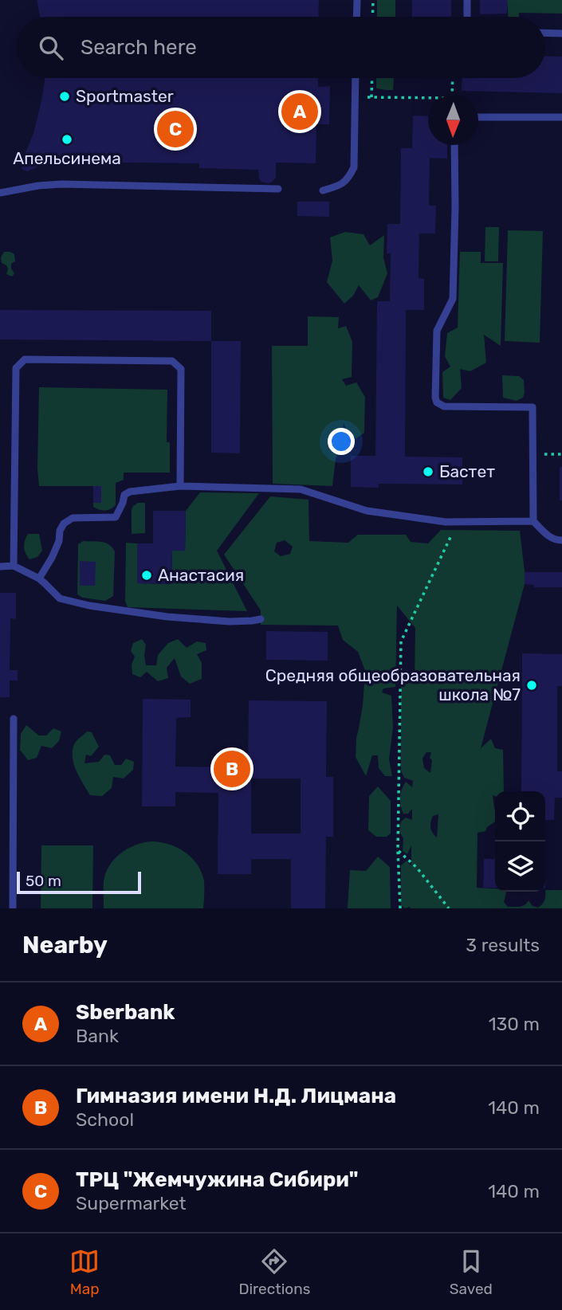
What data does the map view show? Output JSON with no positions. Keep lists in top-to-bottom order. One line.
{"places":["Sportmaster","Апельсинема","Бастет","Анастасия","Средняя общеобразовательная школа №7"],"scale_bar":"50 m","north":"bottom","page":{"search":"Search here","pins":["A","C","B"],"scale":"50 m","heading":["Nearby","3 results"],"list":[{"mark":"A","name":"Sberbank","note":"Bank","value":"130 m"},{"mark":"B","name":"Гимназия имени Н.Д. Лицмана","note":"School","value":"140 m"},{"mark":"C","name":"ТРЦ \"Жемчужина Сибири\"","note":"Supermarket","value":"140 m"}],"nav":["Map","Directions","Saved"]}}
